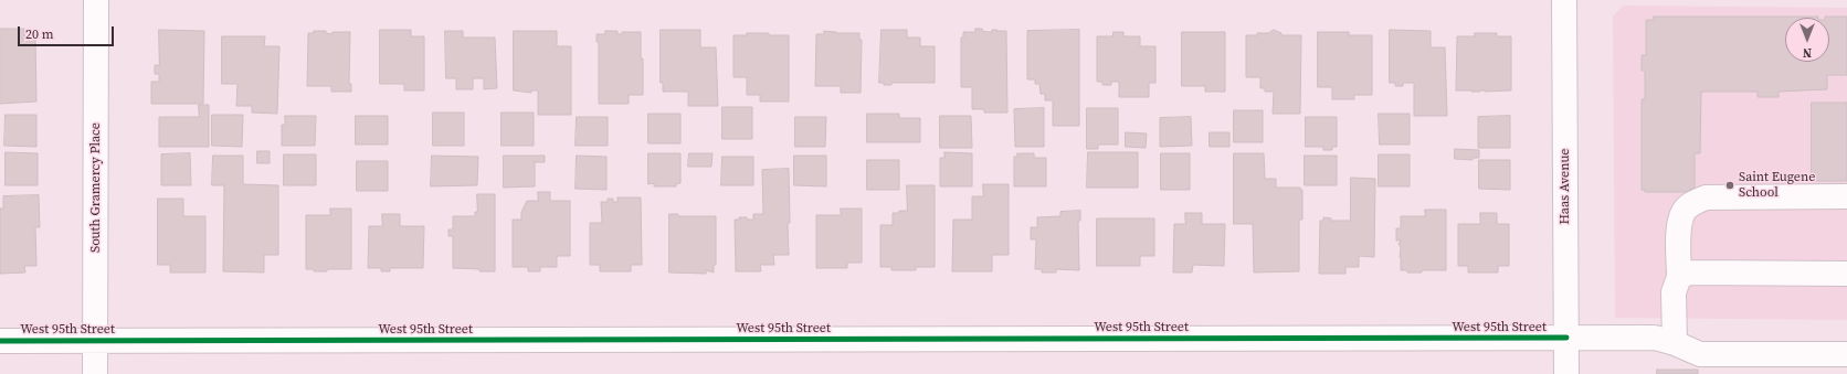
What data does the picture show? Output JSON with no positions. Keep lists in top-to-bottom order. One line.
{"streets":{"street":["Haas Avenue","South Gramercy Place","West 95th Street"]},"crossings":[["Haas Avenue","West 95th Street"],["South Gramercy Place","West 95th Street"]],"places":["Saint Eugene School"],"scale_bar":"20 m","north":"bottom"}
